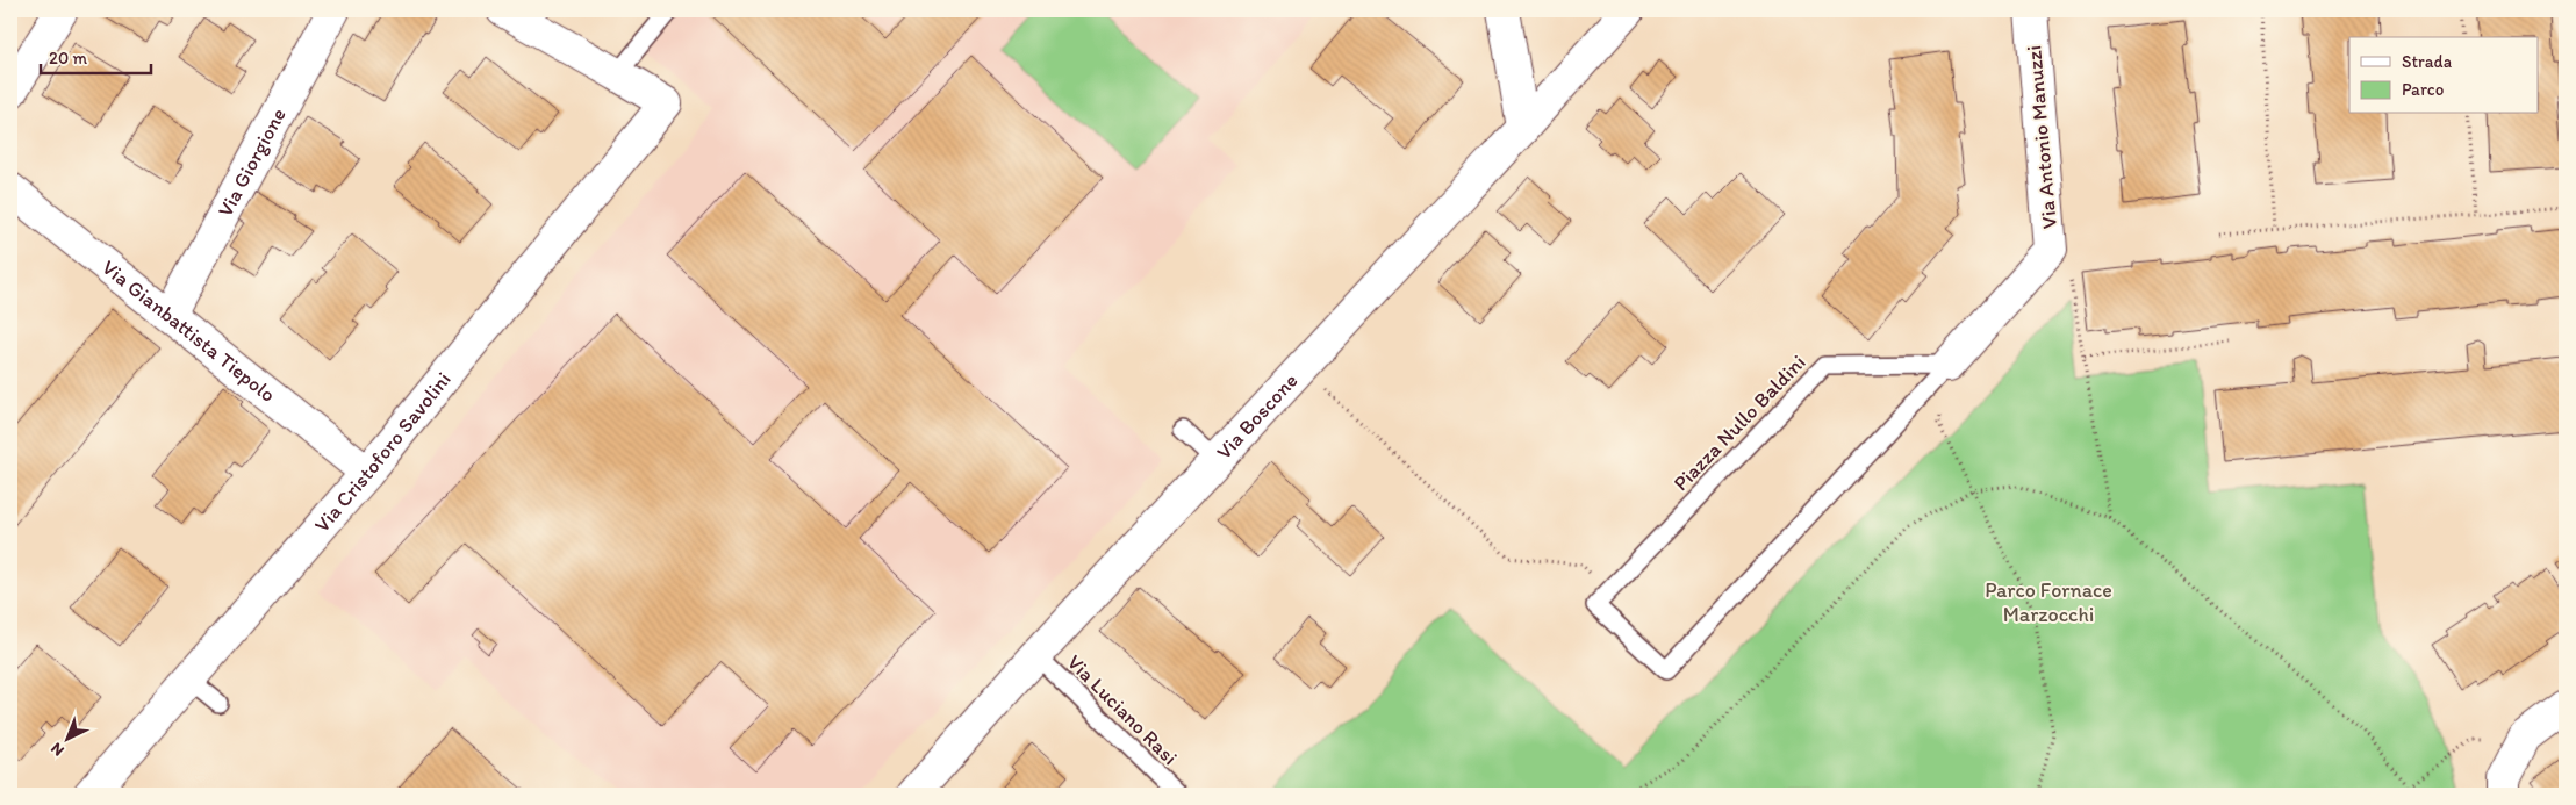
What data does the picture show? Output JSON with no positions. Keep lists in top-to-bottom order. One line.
{"streets":{"street":["Via Antonio Manuzzi","Via Giorgione","Via Gianbattista Tiepolo","Via Boscone","Via Cristoforo Savolini"],"lane":["Piazza Nullo Baldini","Via Luciano Rasi"]},"crossings":[["Via Antonio Manuzzi","Piazza Nullo Baldini"],["Via Giorgione","Via Gianbattista Tiepolo"],["Via Gianbattista Tiepolo","Via Cristoforo Savolini"],["Via Boscone","Via Luciano Rasi"]],"parks":["Parco Fornace Marzocchi"],"legend":["Strada","Parco"],"scale_bar":"20 m","north":"bottom left"}
